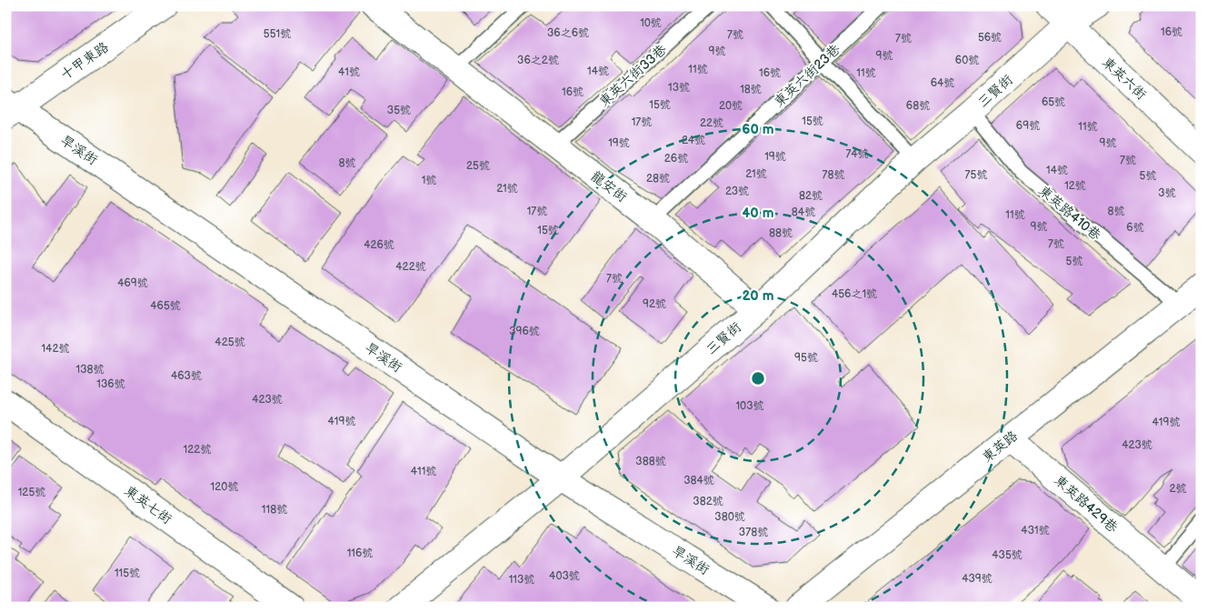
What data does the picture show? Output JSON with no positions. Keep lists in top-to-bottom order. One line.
{"streets":{"street":["十甲東路","東英六街","三賢街","旱溪街","龍安街","東英路","東英路429巷","東英七街"],"lane":["東英六街33巷","東英六街23巷","東英路410巷"]},"crossings":[["十甲東路","旱溪街"],["東英六街33巷","龍安街"],["東英六街23巷","龍安街"],["東英六街","三賢街"],["三賢街","旱溪街"],["三賢街","龍安街"],["三賢街","東英路410巷"],["東英路410巷","東英路"],["東英路","東英路429巷"]],"house_numbers":["10號","16號","36之6號","551號","7號","56號","7號","9號","9號","36之2號","60號","11號","14號","41號","16號","11號","64號","13號","18號","16號","65號","15號","20號","68號","35號","15號","17號","22號","69號","11號","24號","19號","9號","74號","19號","26號","7號","8號","25號","14號","21號","78號","75號","5號","28號","1號","12號","21號","23號","3號","82號","17號","8號","84號","11號","9號","6號","15號","88號","7號","426號","5號","422號","7號","469號","456之1號","92號","465號","396號","425號","142號","95號","138號","463號","136號","423號","103號","419號","419號","423號","122號","388號","411號","384號","120號","2號","125號","382號","118號","380號","431號","378號","116號","435號","115號","403號","439號","113號"],"rings":["60 m","40 m","20 m"]}
